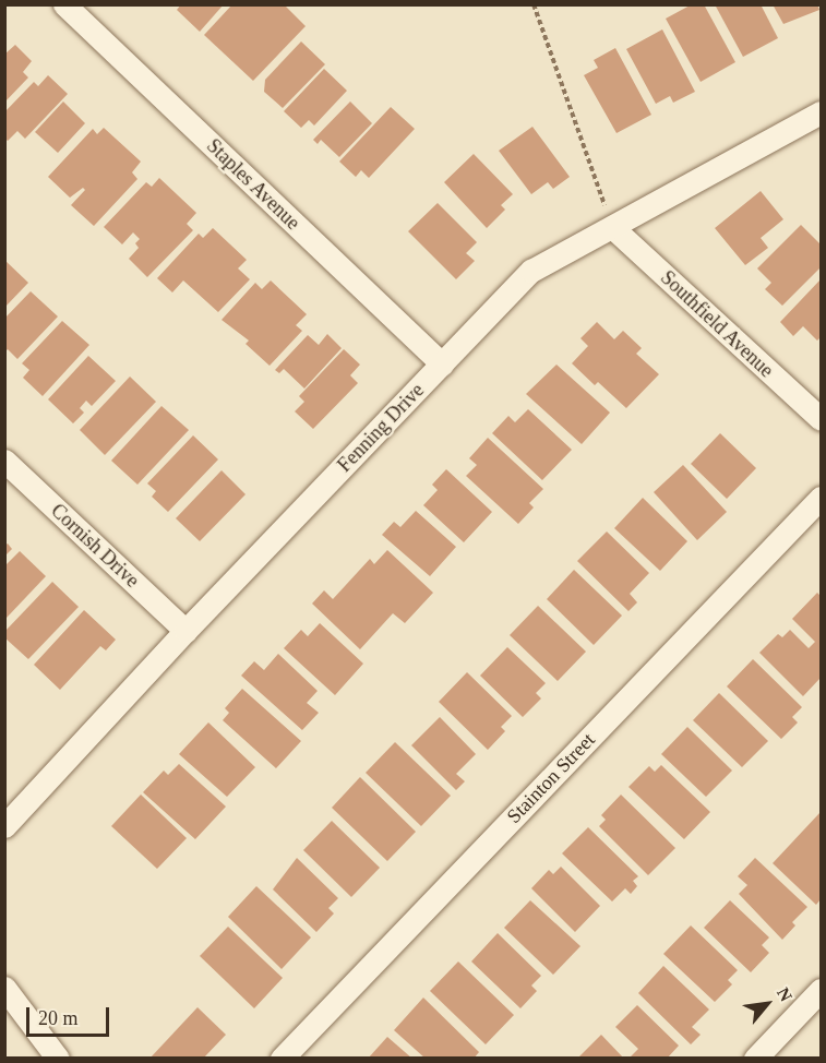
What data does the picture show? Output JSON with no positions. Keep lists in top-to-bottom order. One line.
{"streets":{"street":["Staples Avenue","Southfield Avenue","Fenning Drive","Cornish Drive","Stainton Street"]},"crossings":[["Staples Avenue","Fenning Drive"],["Southfield Avenue","Fenning Drive"],["Fenning Drive","Cornish Drive"]],"scale_bar":"20 m","north":"top right"}
